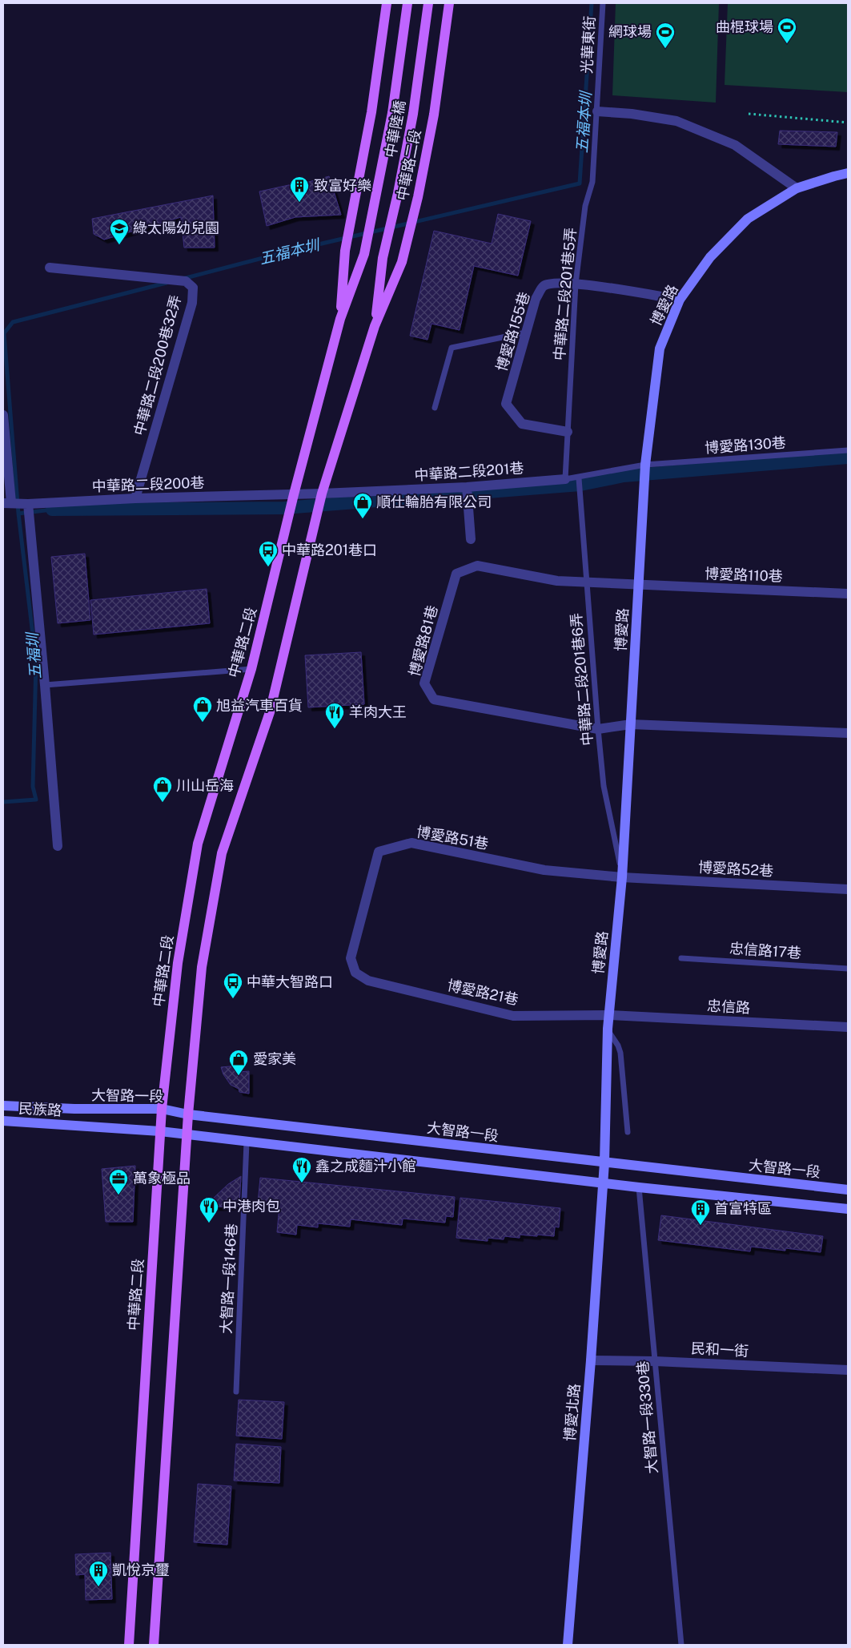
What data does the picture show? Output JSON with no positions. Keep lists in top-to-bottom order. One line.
{"streets":{"main road":["中華陸橋","中華路二段"],"street":["博愛路","博愛路155巷","中華路二段200巷32弄","中華路二段201巷","中華路二段200巷","博愛路110巷","博愛路81巷","博愛路51巷","博愛路52巷","博愛路21巷","忠信路","大智路一段","民族路","民和一街","博愛北路"],"lane":["光華東街","中華路二段201巷5弄","博愛路130巷","中華路二段201巷6弄","忠信路17巷","大智路一段146巷","大智路一段330巷"]},"crossings":[["光華東街","中華路二段201巷5弄"],["中華陸橋","中華路二段"],["中華路二段","中華路二段201巷"],["中華路二段","中華路二段200巷"],["中華路二段","大智路一段"],["中華路二段","民族路"],["中華路二段201巷5弄","博愛路155巷"],["中華路二段201巷5弄","中華路二段201巷"],["博愛路","博愛路155巷"],["博愛路","博愛路130巷"],["博愛路","中華路二段201巷"],["博愛路","博愛路110巷"],["博愛路","博愛路81巷"],["博愛路","中華路二段201巷6弄"],["博愛路","博愛路51巷"],["博愛路","博愛路52巷"],["博愛路","博愛路21巷"],["博愛路","忠信路"],["博愛路","大智路一段"],["博愛路","博愛北路"],["中華路二段200巷32弄","中華路二段200巷"],["博愛路130巷","中華路二段201巷"],["中華路二段201巷","中華路二段200巷"],["中華路二段201巷","中華路二段201巷6弄"],["博愛路110巷","博愛路81巷"],["博愛路81巷","中華路二段201巷6弄"],["中華路二段201巷6弄","博愛路51巷"],["中華路二段201巷6弄","博愛路52巷"],["博愛路51巷","博愛路52巷"],["博愛路51巷","博愛路21巷"],["博愛路21巷","忠信路"],["大智路一段","民族路"],["民和一街","博愛北路"],["民和一街","大智路一段330巷"]],"water":["五福本圳","五福圳"],"places":{"sports":["曲棍球場","網球場"],"building":["致富好樂","首富特區","凱悅京璽"],"school or university":["綠太陽幼兒園"],"shop":["順仕輪胎有限公司","旭益汽車百貨","川山岳海","愛家美"],"bus stop":["中華路201巷口","中華大智路口"],"restaurant":["羊肉大王","鑫之成麵汁小館","中港肉包"],"office":["萬象極品"]}}
